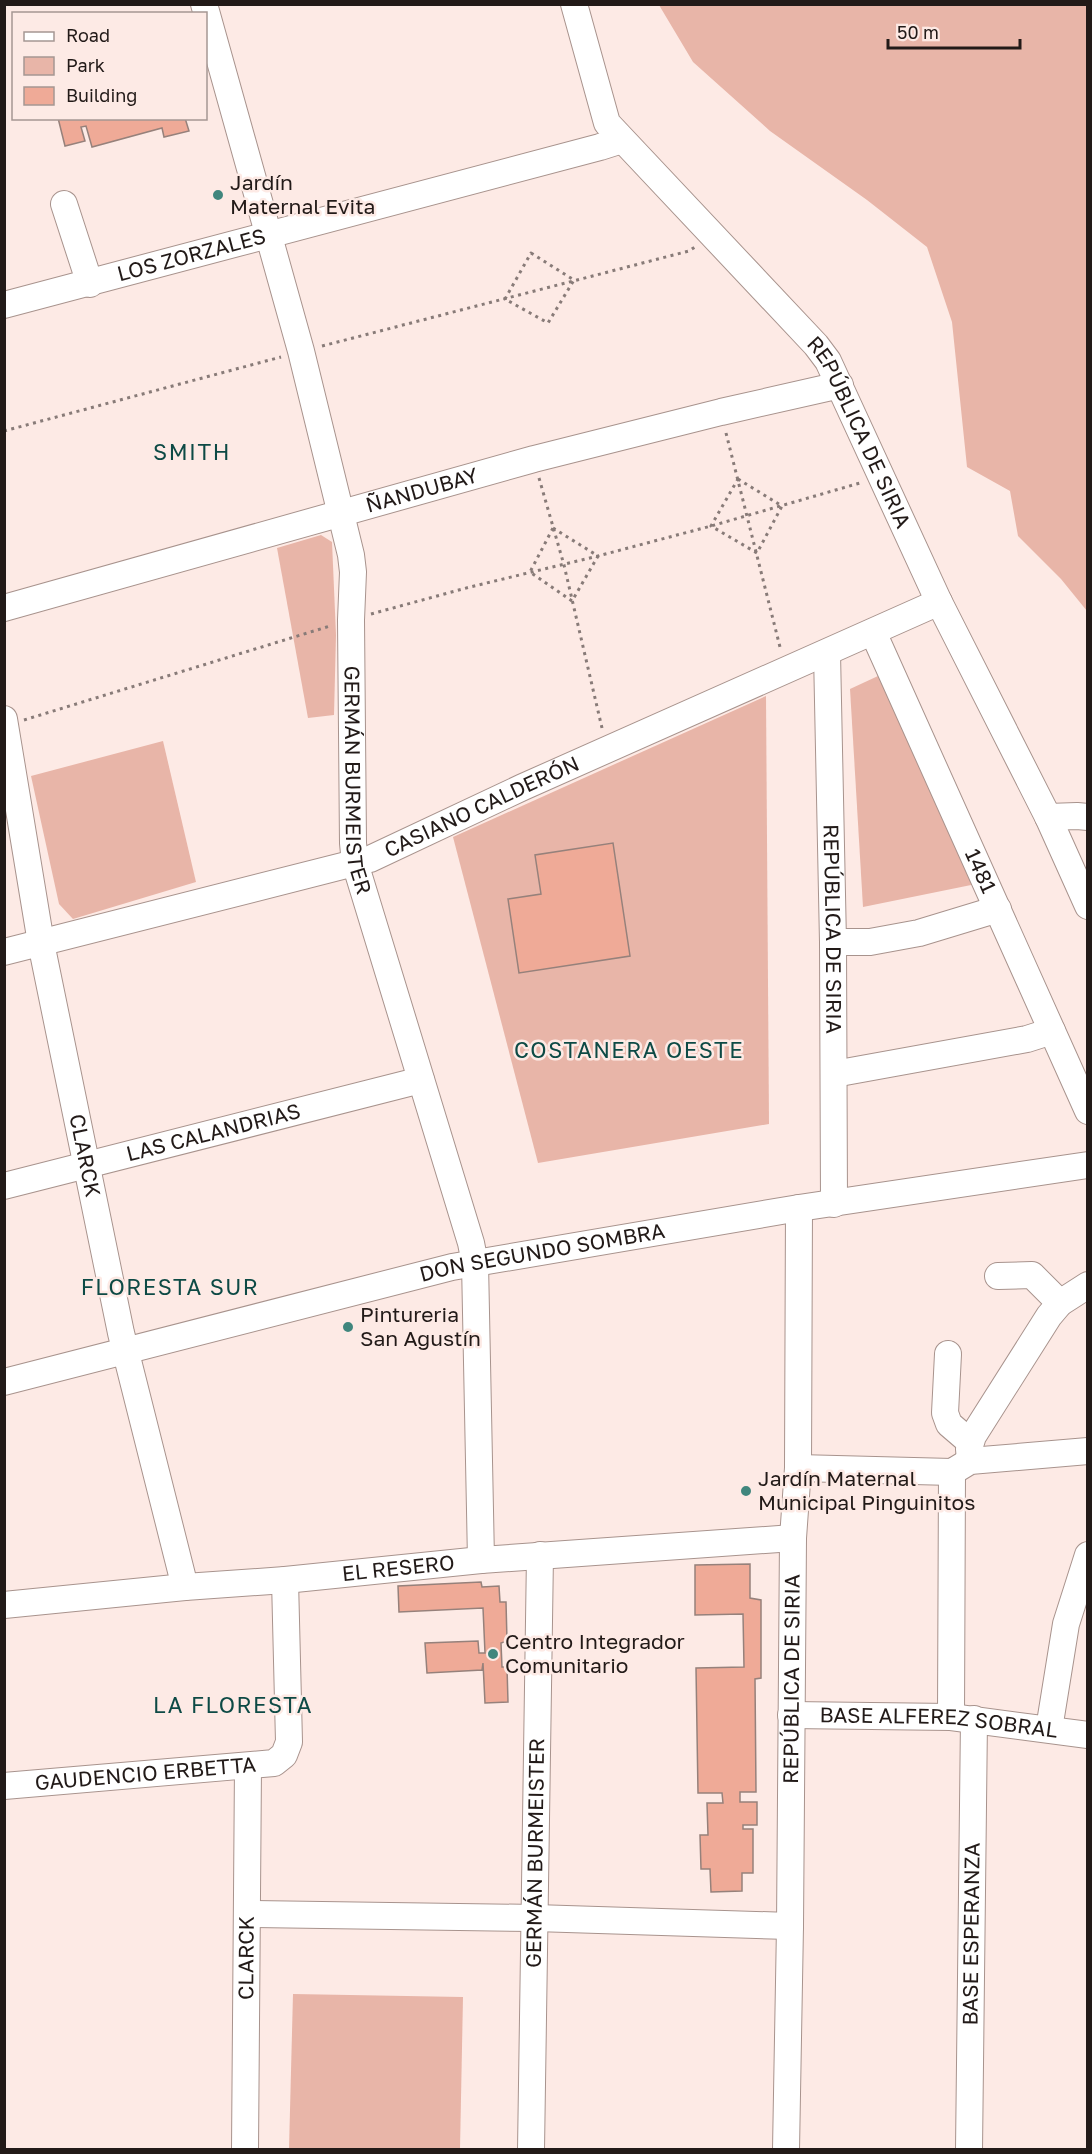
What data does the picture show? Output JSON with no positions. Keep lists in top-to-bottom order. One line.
{"streets":{"street":["LOS ZORZALES","REPÚBLICA DE SIRIA","ÑANDUBAY","GERMÁN BURMEISTER","CASIANO CALDERÓN","1481","LAS CALANDRIAS","CLARCK","DON SEGUNDO SOMBRA","EL RESERO","BASE ALFEREZ SOBRAL","GAUDENCIO ERBETTA","BASE ESPERANZA"]},"crossings":[["LOS ZORZALES","REPÚBLICA DE SIRIA"],["LOS ZORZALES","GERMÁN BURMEISTER"],["REPÚBLICA DE SIRIA","ÑANDUBAY"],["REPÚBLICA DE SIRIA","CASIANO CALDERÓN"],["REPÚBLICA DE SIRIA","DON SEGUNDO SOMBRA"],["REPÚBLICA DE SIRIA","EL RESERO"],["REPÚBLICA DE SIRIA","BASE ALFEREZ SOBRAL"],["ÑANDUBAY","GERMÁN BURMEISTER"],["GERMÁN BURMEISTER","CASIANO CALDERÓN"],["GERMÁN BURMEISTER","LAS CALANDRIAS"],["GERMÁN BURMEISTER","DON SEGUNDO SOMBRA"],["GERMÁN BURMEISTER","EL RESERO"],["CASIANO CALDERÓN","1481"],["CASIANO CALDERÓN","CLARCK"],["LAS CALANDRIAS","CLARCK"],["CLARCK","DON SEGUNDO SOMBRA"],["CLARCK","EL RESERO"],["CLARCK","GAUDENCIO ERBETTA"],["EL RESERO","GAUDENCIO ERBETTA"],["BASE ALFEREZ SOBRAL","BASE ESPERANZA"]],"districts":["SMITH","COSTANERA OESTE","FLORESTA SUR","LA FLORESTA"],"places":["Jardín Maternal Evita","Pintureria San Agustín","Jardín Maternal Municipal Pinguinitos","Centro Integrador Comunitario"],"legend":["Road","Park","Building"],"scale_bar":"50 m"}
